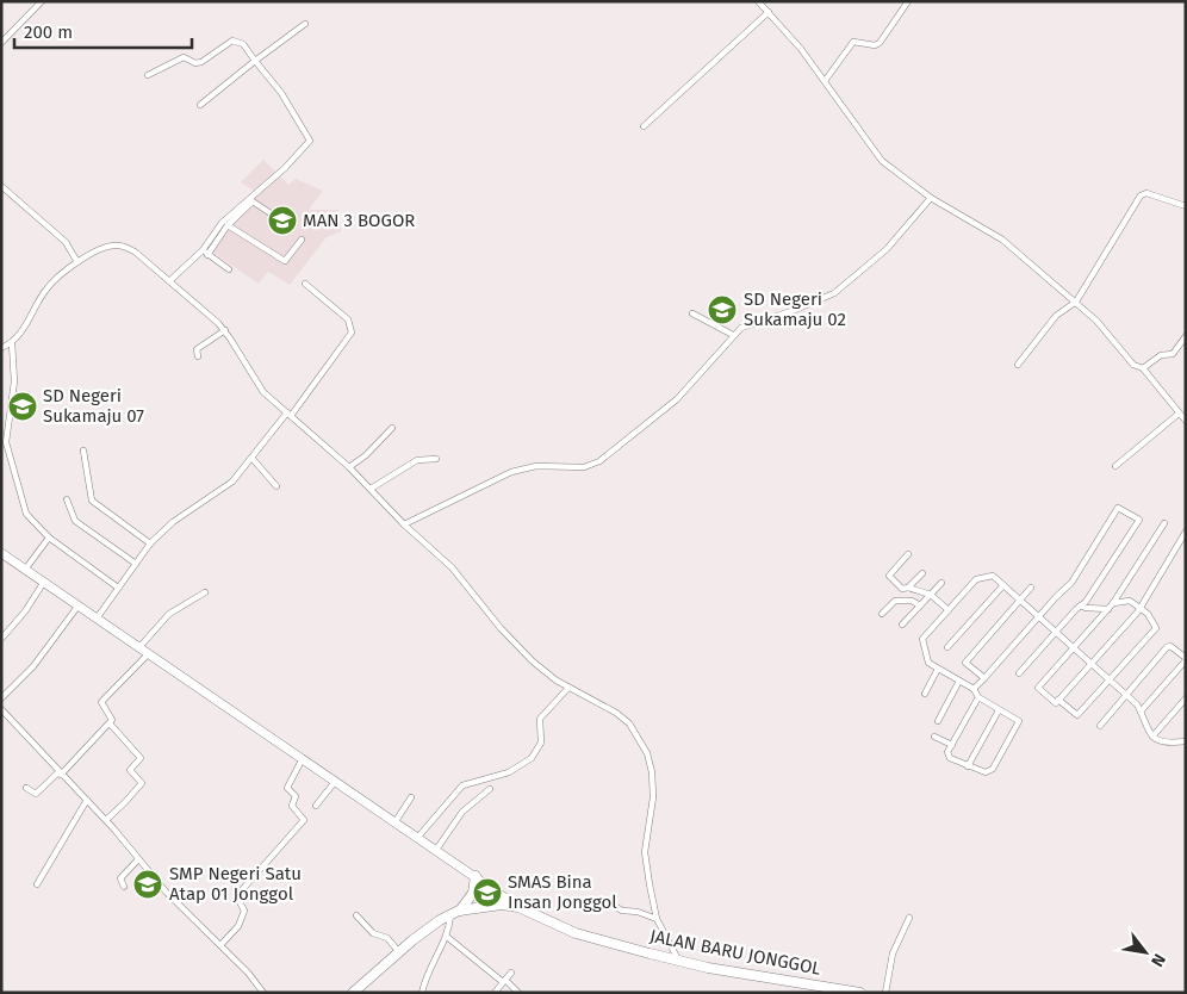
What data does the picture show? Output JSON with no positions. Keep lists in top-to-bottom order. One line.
{"streets":{"main road":["JALAN BARU JONGGOL"]},"places":{"school or university":["MAN 3 BOGOR","SD Negeri Sukamaju 02","SD Negeri Sukamaju 07","SMP Negeri Satu Atap 01 Jonggol","SMAS Bina Insan Jonggol"]},"scale_bar":"200 m","north":"bottom right"}
